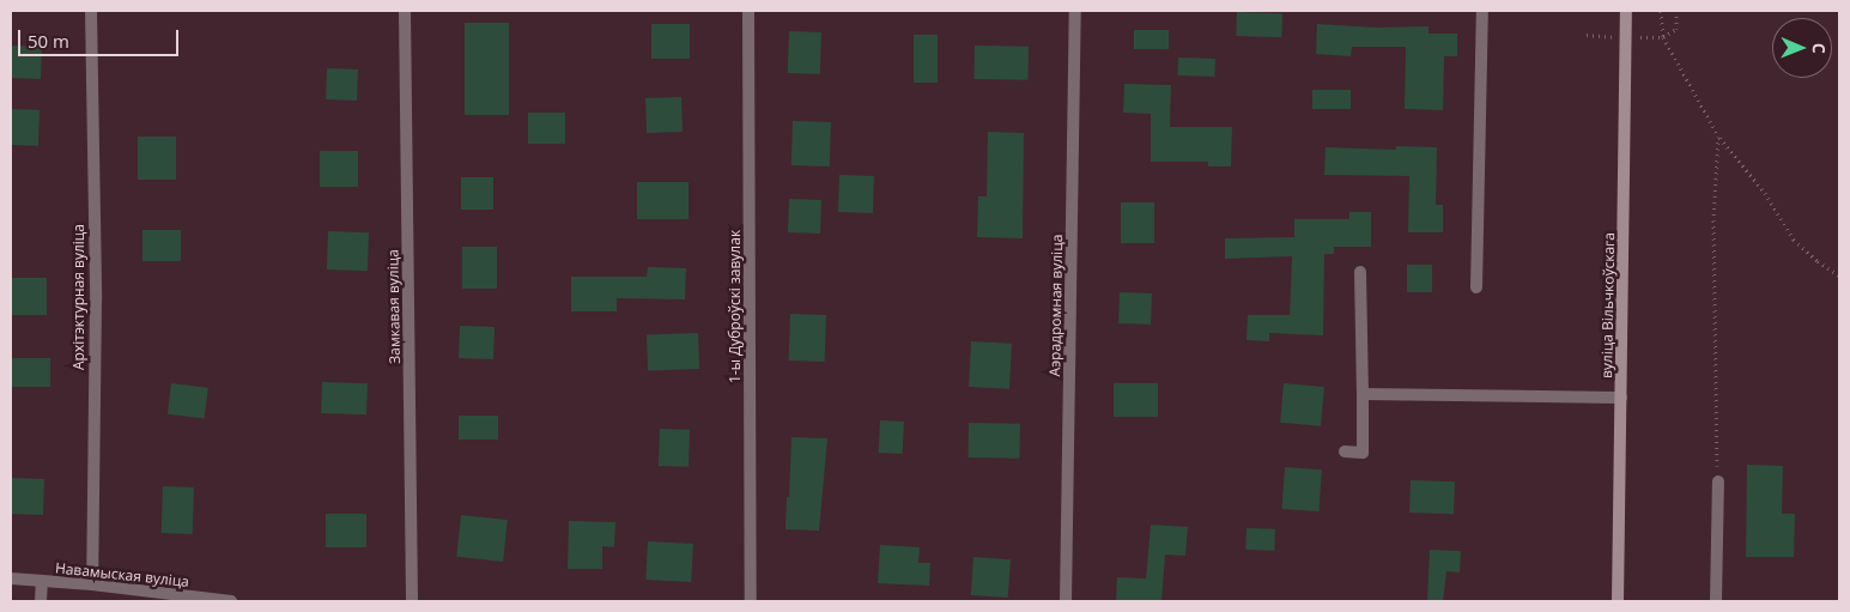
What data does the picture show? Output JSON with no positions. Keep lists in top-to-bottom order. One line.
{"streets":{"main road":["вуліца Вільчкоўскага"],"street":["Архітэктурная вуліца","Аэрадромная вуліца","Замкавая вуліца","1-ы Дуброўскі завулак","Навамыская вуліца"]},"crossings":[["Архітэктурная вуліца","Навамыская вуліца"]],"scale_bar":"50 m","north":"right"}
